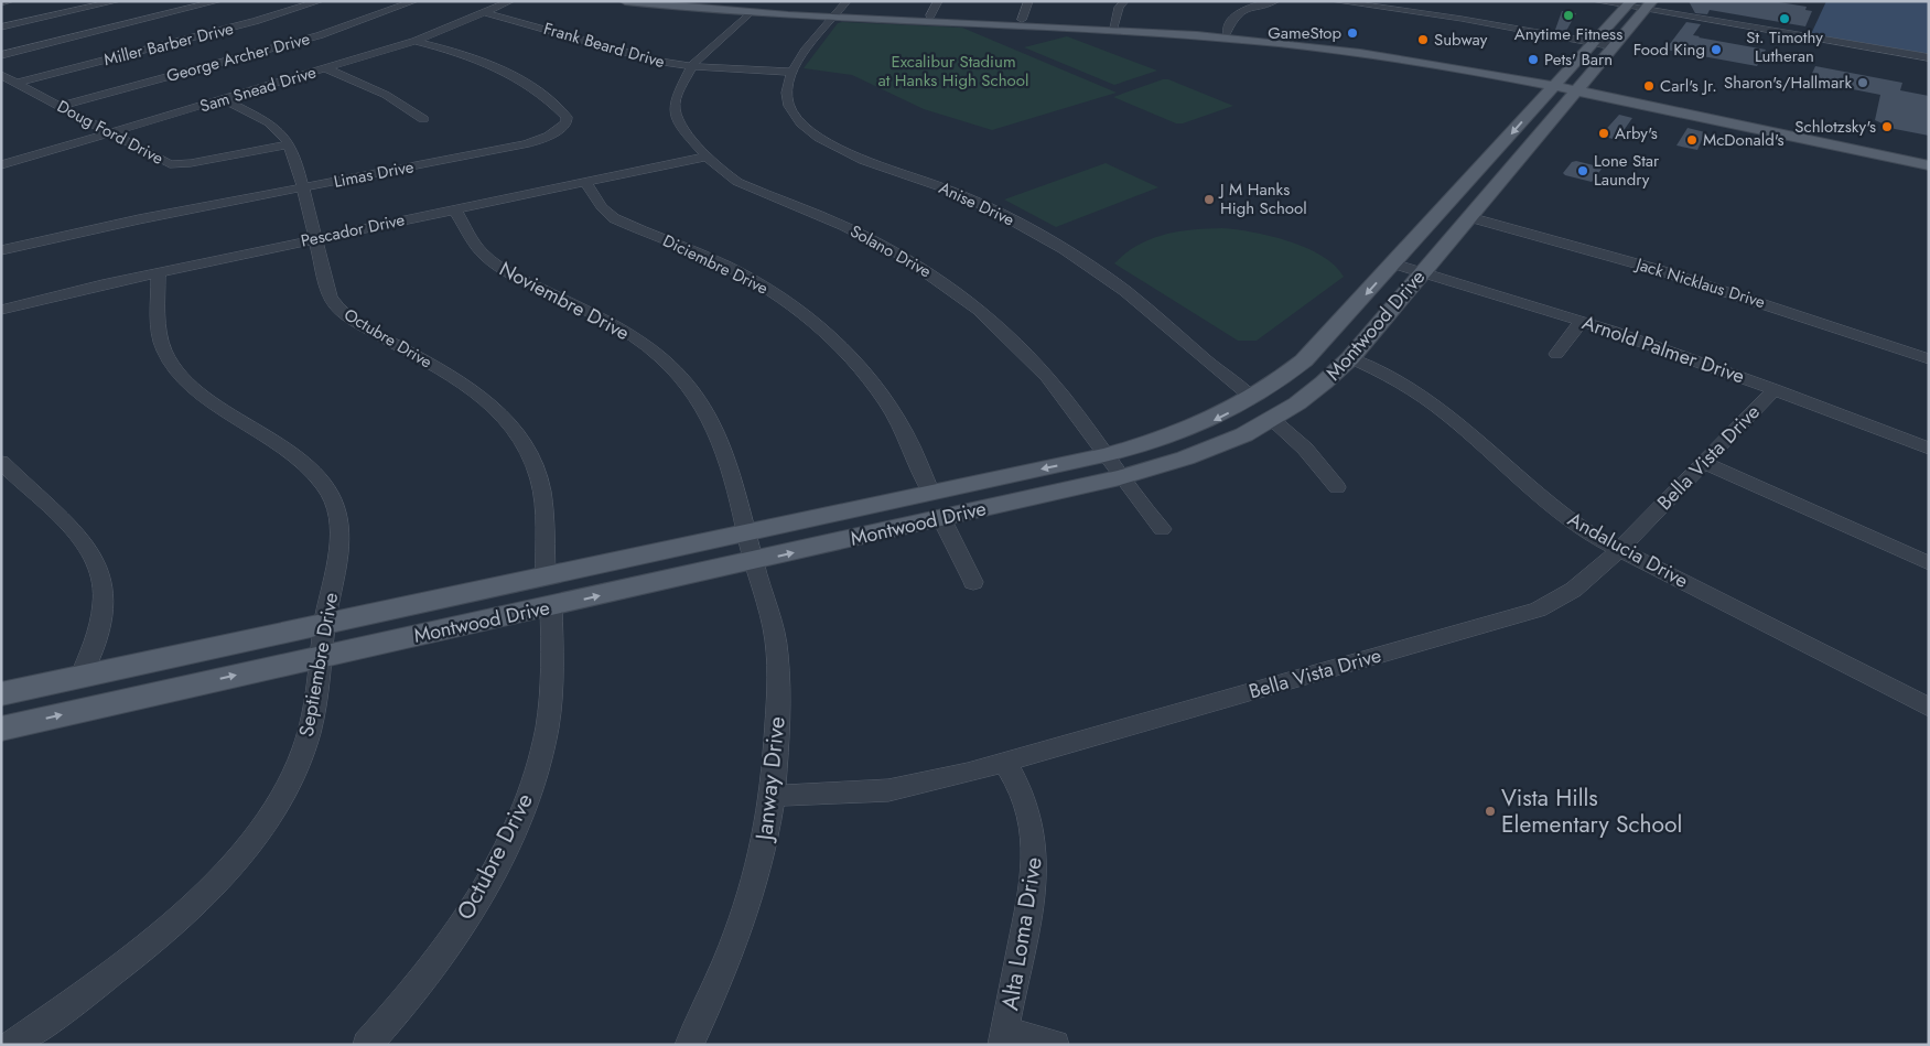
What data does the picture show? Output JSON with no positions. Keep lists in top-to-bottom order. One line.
{"streets":{"main road":["Montwood Drive"],"street":["Miller Barber Drive","Frank Beard Drive","George Archer Drive","Sam Snead Drive","Doug Ford Drive","Limas Drive","Anise Drive","Pescador Drive","Solano Drive","Diciembre Drive","Jack Nicklaus Drive","Noviembre Drive","Octubre Drive","Arnold Palmer Drive","Bella Vista Drive","Andalucia Drive","Septiembre Drive","Janway Drive","Alta Loma Drive"]},"crossings":[["Miller Barber Drive","Doug Ford Drive"],["Frank Beard Drive","Sam Snead Drive"],["Frank Beard Drive","Anise Drive"],["Frank Beard Drive","Solano Drive"],["George Archer Drive","Doug Ford Drive"],["Sam Snead Drive","Doug Ford Drive"],["Sam Snead Drive","Limas Drive"],["Sam Snead Drive","Octubre Drive"],["Doug Ford Drive","Octubre Drive"],["Limas Drive","Octubre Drive"],["Anise Drive","Montwood Drive"],["Pescador Drive","Solano Drive"],["Pescador Drive","Diciembre Drive"],["Pescador Drive","Noviembre Drive"],["Pescador Drive","Octubre Drive"],["Pescador Drive","Septiembre Drive"],["Solano Drive","Montwood Drive"],["Diciembre Drive","Montwood Drive"],["Jack Nicklaus Drive","Montwood Drive"],["Noviembre Drive","Montwood Drive"],["Noviembre Drive","Janway Drive"],["Montwood Drive","Octubre Drive"],["Montwood Drive","Arnold Palmer Drive"],["Montwood Drive","Andalucia Drive"],["Montwood Drive","Septiembre Drive"],["Montwood Drive","Janway Drive"],["Arnold Palmer Drive","Bella Vista Drive"],["Bella Vista Drive","Andalucia Drive"],["Bella Vista Drive","Janway Drive"],["Bella Vista Drive","Alta Loma Drive"]],"parks":["Excalibur Stadium at Hanks High School"],"places":["Anytime Fitness","St. Timothy Lutheran","GameStop","Subway","Food King","Pets' Barn","Sharon's/Hallmark","Carl's Jr.","Schlotzsky's","Arby's","McDonald's","Lone Star Laundry","J M Hanks High School","Vista Hills Elementary School"]}
